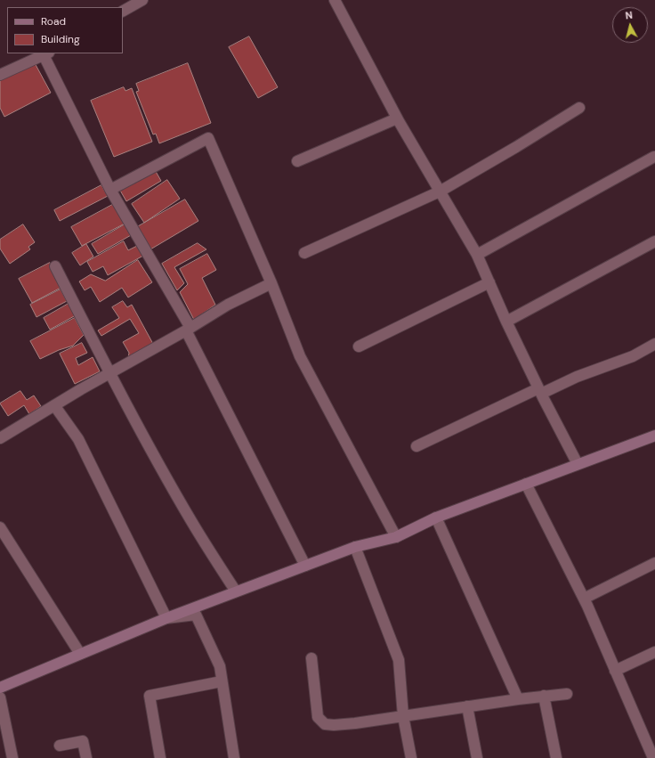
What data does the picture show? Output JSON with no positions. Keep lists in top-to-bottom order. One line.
{"legend":["Road","Building"],"north":"top"}
